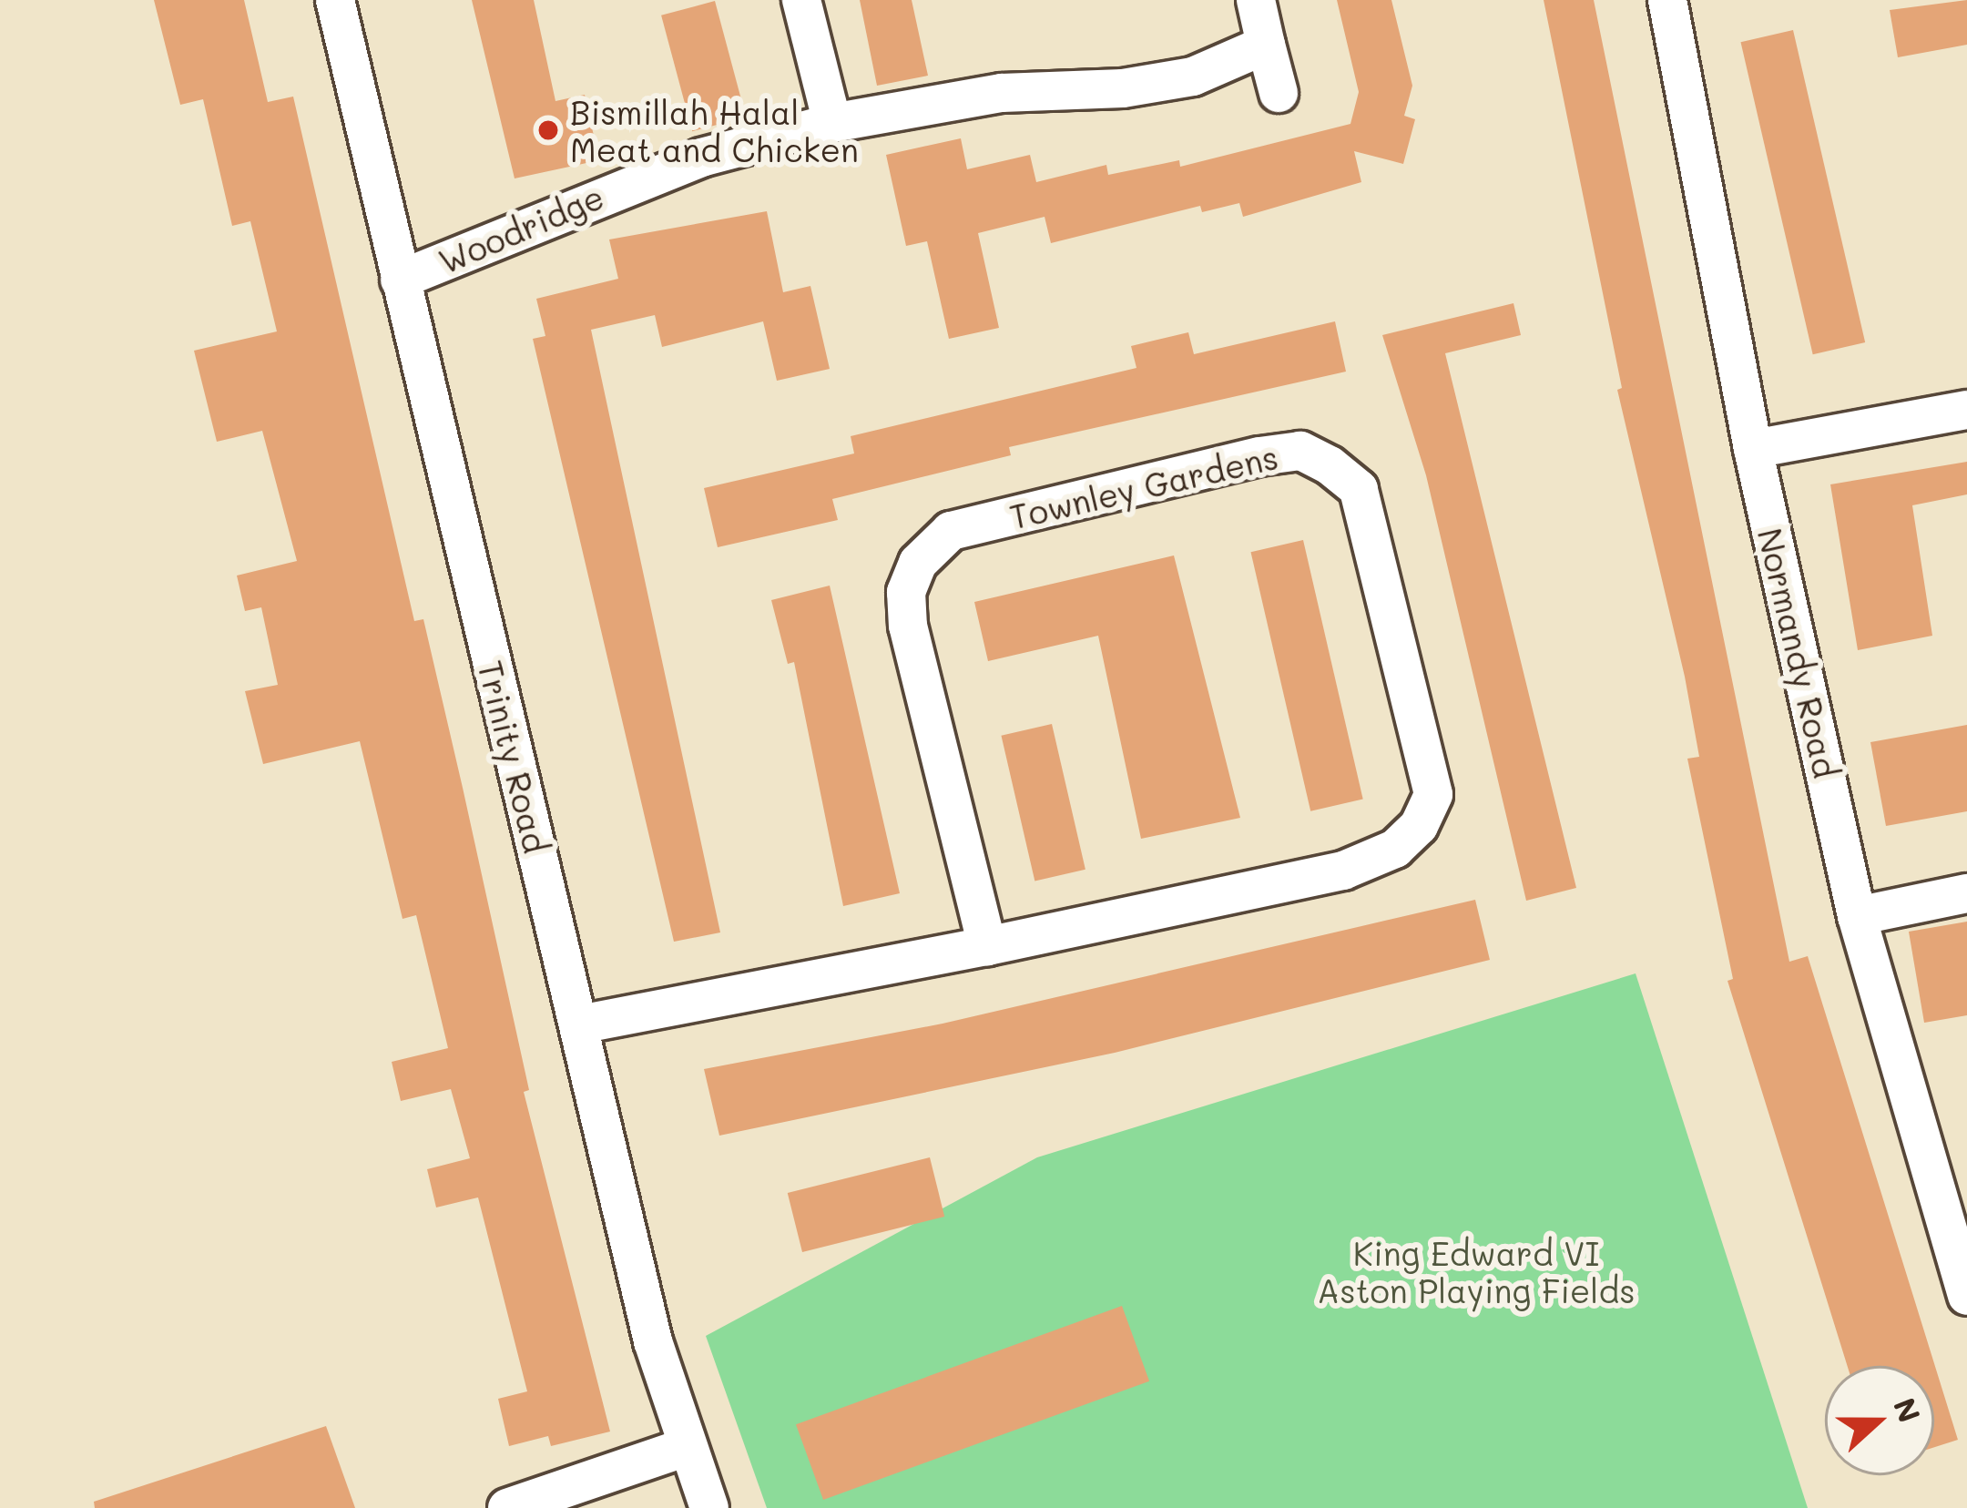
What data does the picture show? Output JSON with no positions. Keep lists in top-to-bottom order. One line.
{"streets":{"street":["Woodridge","Townley Gardens","Normandy Road","Trinity Road"]},"crossings":[["Woodridge","Trinity Road"],["Townley Gardens","Trinity Road"]],"parks":["King Edward VI Aston Playing Fields"],"places":["Bismillah Halal Meat and Chicken"],"north":"right"}
